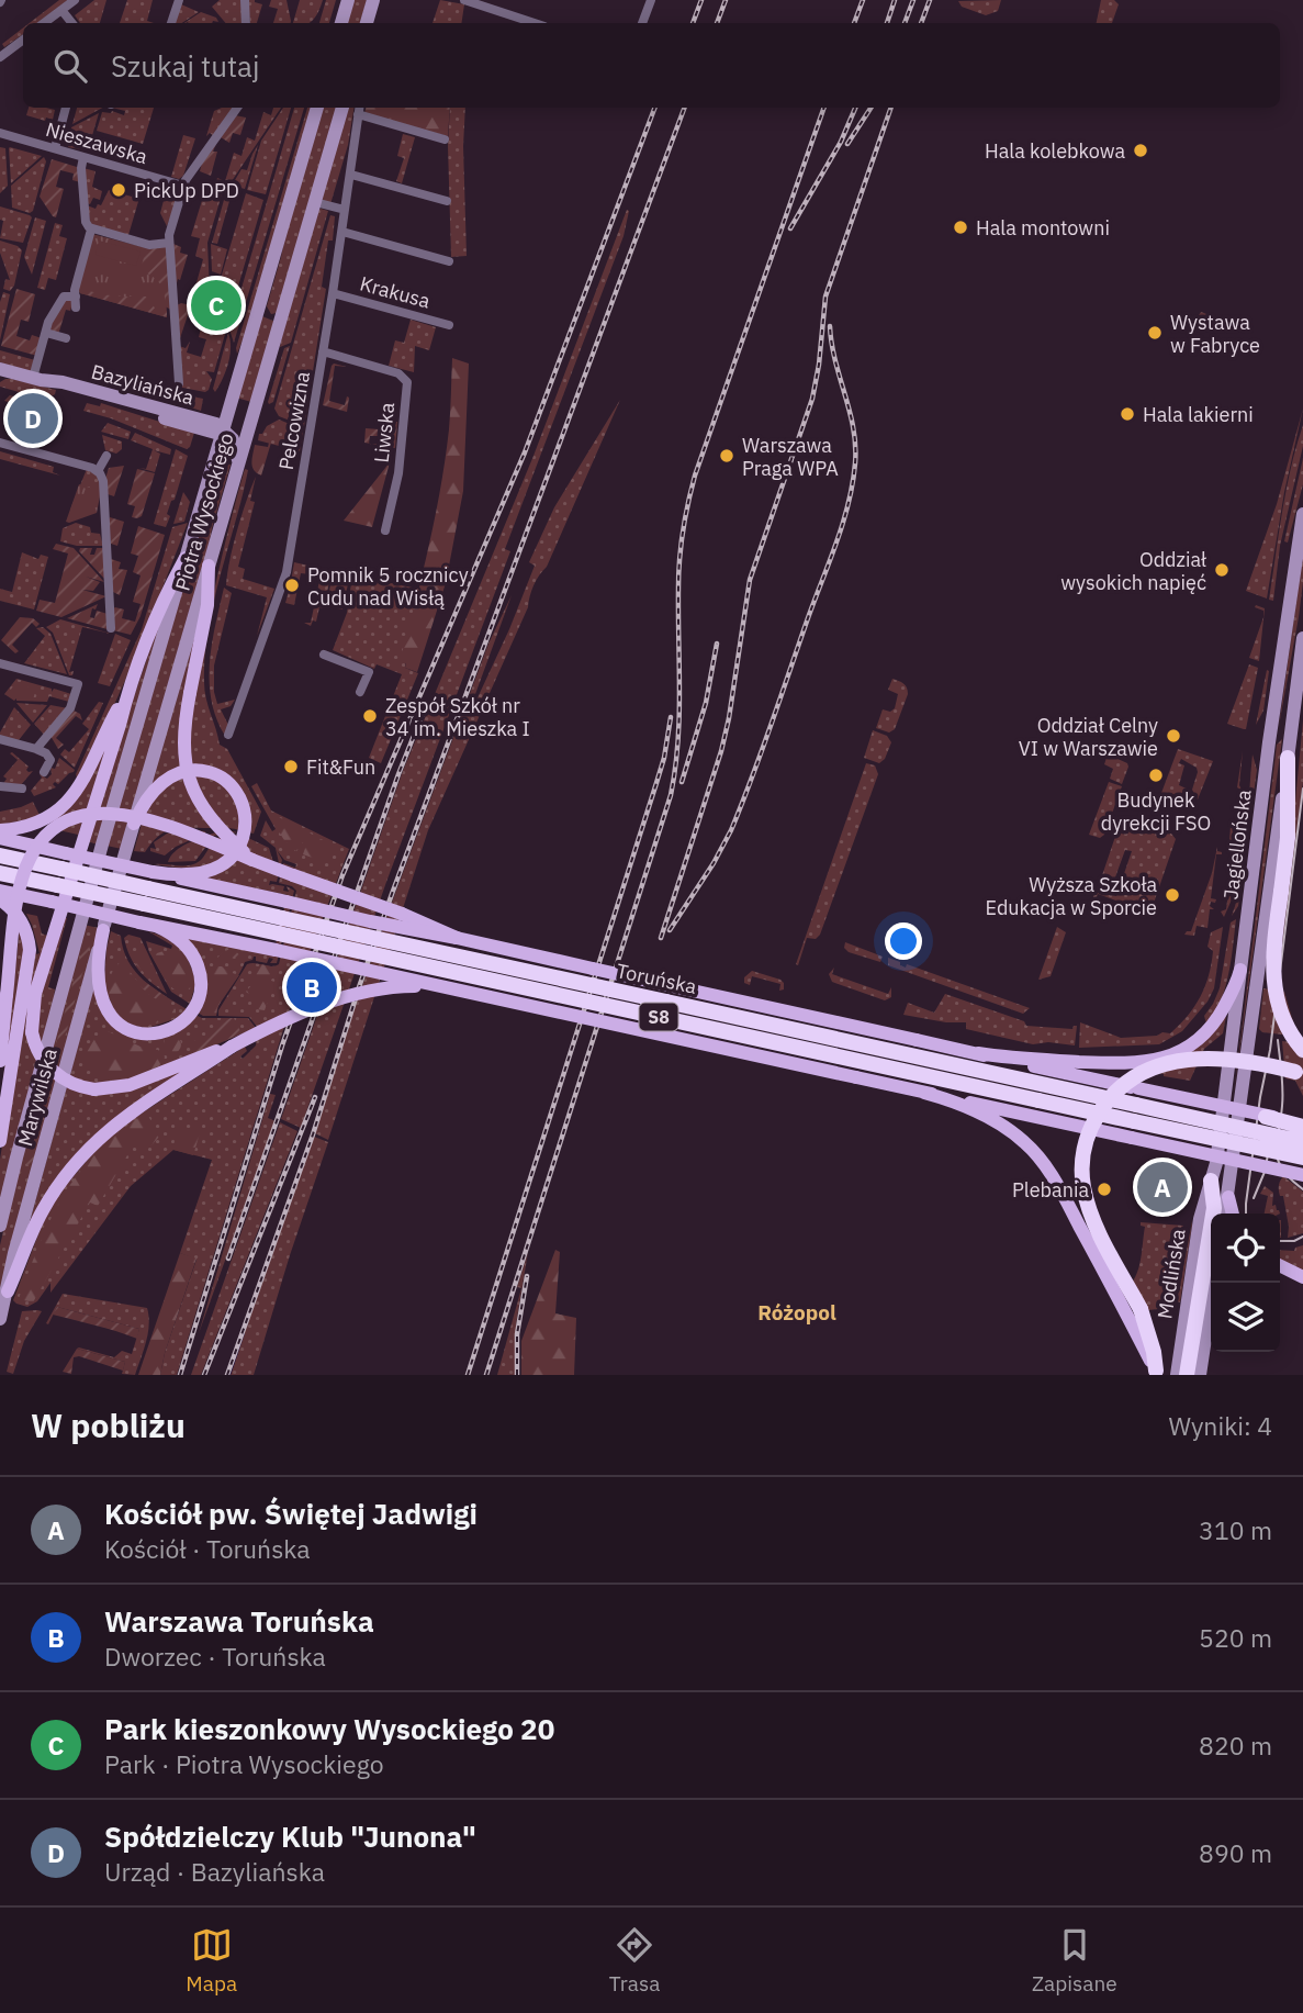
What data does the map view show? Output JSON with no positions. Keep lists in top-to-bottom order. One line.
{"streets":{"highway":["Toruńska","S8"],"main road":["Bazyliańska","Piotra Wysockiego","Jagiellońska","Marywilska","Modlińska"],"street":["Nieszawska","Krakusa","Pelcowizna","Liwska"]},"crossings":[["Krakusa","Pelcowizna"],["Bazyliańska","Piotra Wysockiego"],["Pelcowizna","Liwska"],["Piotra Wysockiego","Marywilska"],["Jagiellońska","Modlińska"]],"districts":["Różopol"],"places":["Hala kolebkowa","PickUp DPD","Hala montowni","Wystawa w Fabryce","Hala lakierni","Warszawa Praga WPA","Oddział wysokich napięć","Pomnik 5 rocznicy Cudu nad Wisłą","Zespół Szkół nr 34 im. Mieszka I","Oddział Celny VI w Warszawie","Fit&Fun","Budynek dyrekcji FSO","Wyższa Szkoła Edukacja w Sporcie","Plebania"],"page":{"search":"Szukaj tutaj","pins":["C","D","B","A"],"heading":["W pobliżu","Wyniki: 4"],"list":[{"mark":"A","name":"Kościół pw. Świętej Jadwigi","note":"Kościół · Toruńska","value":"310 m"},{"mark":"B","name":"Warszawa Toruńska","note":"Dworzec · Toruńska","value":"520 m"},{"mark":"C","name":"Park kieszonkowy Wysockiego 20","note":"Park · Piotra Wysockiego","value":"820 m"},{"mark":"D","name":"Spółdzielczy Klub \"Junona\"","note":"Urząd · Bazyliańska","value":"890 m"}],"nav":["Mapa","Trasa","Zapisane"]}}
